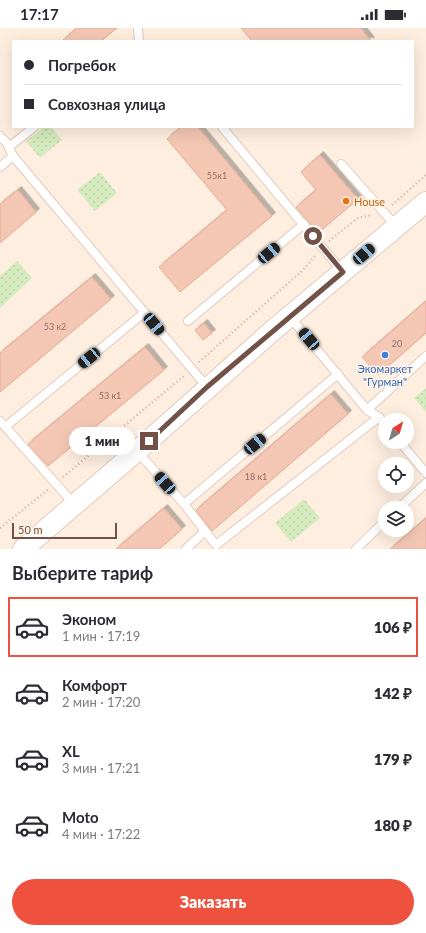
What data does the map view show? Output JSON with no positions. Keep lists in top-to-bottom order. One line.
{"places":["House","Экомаркет \"Гурман\""],"house_numbers":["55к1","53 к2","20","53 к1","18 к1"],"scale_bar":"50 m","north":"top right","page":{"status":"17:17","banner":["Погребок","Совхозная улица"],"bubble":"1 мин","scale":"50 m","heading":"Выберите тариф","list":[{"name":"Эконом","note":"1 мин · 17:19","value":"106 ₽"},{"name":"Комфорт","note":"2 мин · 17:20","value":"142 ₽"},{"name":"XL","note":"3 мин · 17:21","value":"179 ₽"},{"name":"Moto","note":"4 мин · 17:22","value":"180 ₽"}],"buttons":"Заказать"}}
